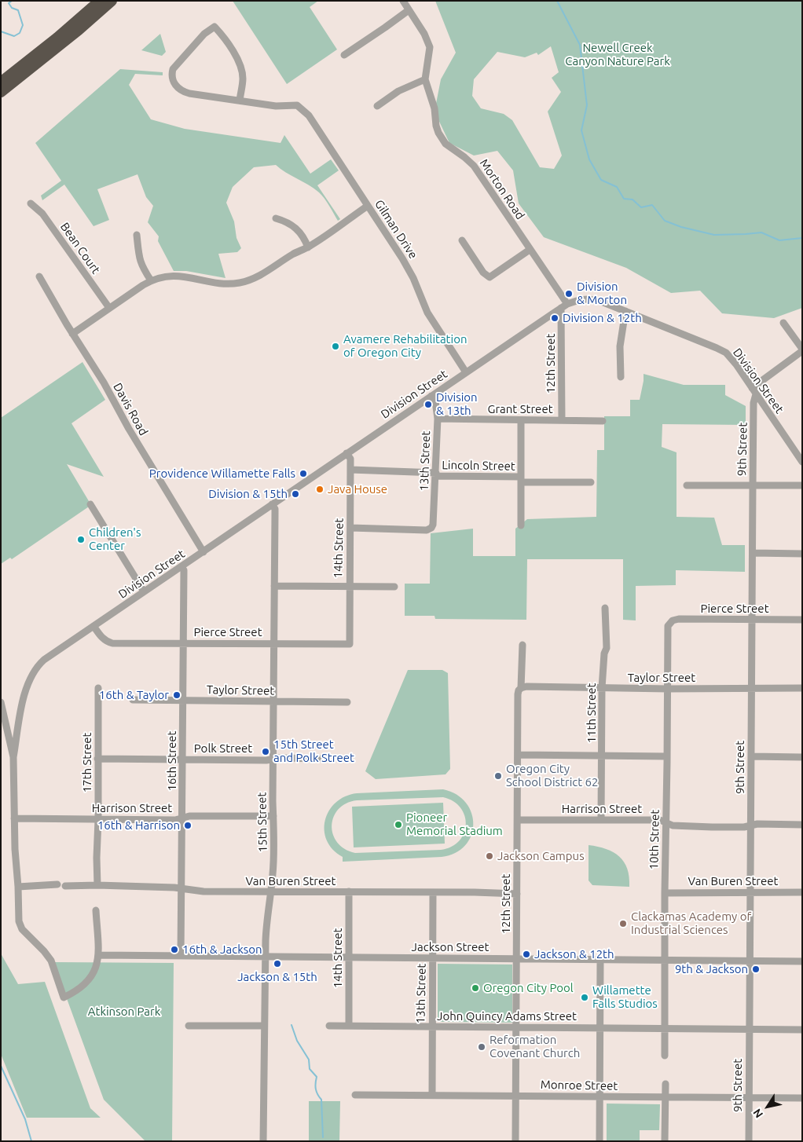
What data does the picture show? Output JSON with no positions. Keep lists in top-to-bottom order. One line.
{"streets":{"street":["Morton Road","Gilman Drive","Bean Court","12th Street","Division Street","Davis Road","Grant Street","9th Street","13th Street","Lincoln Street","14th Street","Pierce Street","Taylor Street","11th Street","Polk Street","16th Street","17th Street","Harrison Street","15th Street","10th Street","Van Buren Street","Jackson Street","John Quincy Adams Street","Monroe Street"]},"crossings":[["Morton Road","12th Street"],["Morton Road","Division Street"],["Gilman Drive","Division Street"],["12th Street","Division Street"],["12th Street","Grant Street"],["12th Street","Taylor Street"],["12th Street","Harrison Street"],["12th Street","Van Buren Street"],["12th Street","Jackson Street"],["12th Street","John Quincy Adams Street"],["12th Street","Monroe Street"],["Division Street","Davis Road"],["Division Street","9th Street"],["Division Street","13th Street"],["Division Street","14th Street"],["Division Street","Pierce Street"],["Division Street","16th Street"],["Division Street","15th Street"],["Grant Street","13th Street"],["9th Street","Pierce Street"],["9th Street","Taylor Street"],["9th Street","Harrison Street"],["9th Street","Van Buren Street"],["9th Street","Jackson Street"],["9th Street","John Quincy Adams Street"],["9th Street","Monroe Street"],["13th Street","Lincoln Street"],["13th Street","14th Street"],["13th Street","Van Buren Street"],["13th Street","Jackson Street"],["13th Street","John Quincy Adams Street"],["13th Street","Monroe Street"],["Lincoln Street","14th Street"],["14th Street","Pierce Street"],["14th Street","Van Buren Street"],["14th Street","Jackson Street"],["14th Street","John Quincy Adams Street"],["Pierce Street","16th Street"],["Pierce Street","15th Street"],["Pierce Street","10th Street"],["Taylor Street","11th Street"],["Taylor Street","16th Street"],["Taylor Street","15th Street"],["Taylor Street","10th Street"],["11th Street","Harrison Street"],["Polk Street","16th Street"],["Polk Street","17th Street"],["Polk Street","15th Street"],["16th Street","Harrison Street"],["16th Street","Van Buren Street"],["16th Street","Jackson Street"],["17th Street","Harrison Street"],["17th Street","Van Buren Street"],["Harrison Street","15th Street"],["Harrison Street","10th Street"],["15th Street","Van Buren Street"],["15th Street","Jackson Street"],["10th Street","Van Buren Street"],["10th Street","Jackson Street"],["10th Street","John Quincy Adams Street"]],"parks":["Newell Creek Canyon Nature Park","Atkinson Park"],"places":["Division & Morton","Division & 12th","Avamere Rehabilitation of Oregon City","Division & 13th","Providence Willamette Falls","Java House","Division & 15th","Children's Center","16th & Taylor","15th Street and Polk Street","Oregon City School District 62","Pioneer Memorial Stadium","16th & Harrison","Jackson Campus","Clackamas Academy of Industrial Sciences","16th & Jackson","Jackson & 12th","Jackson & 15th","9th & Jackson","Oregon City Pool","Willamette Falls Studios","Reformation Covenant Church"],"north":"bottom left"}
